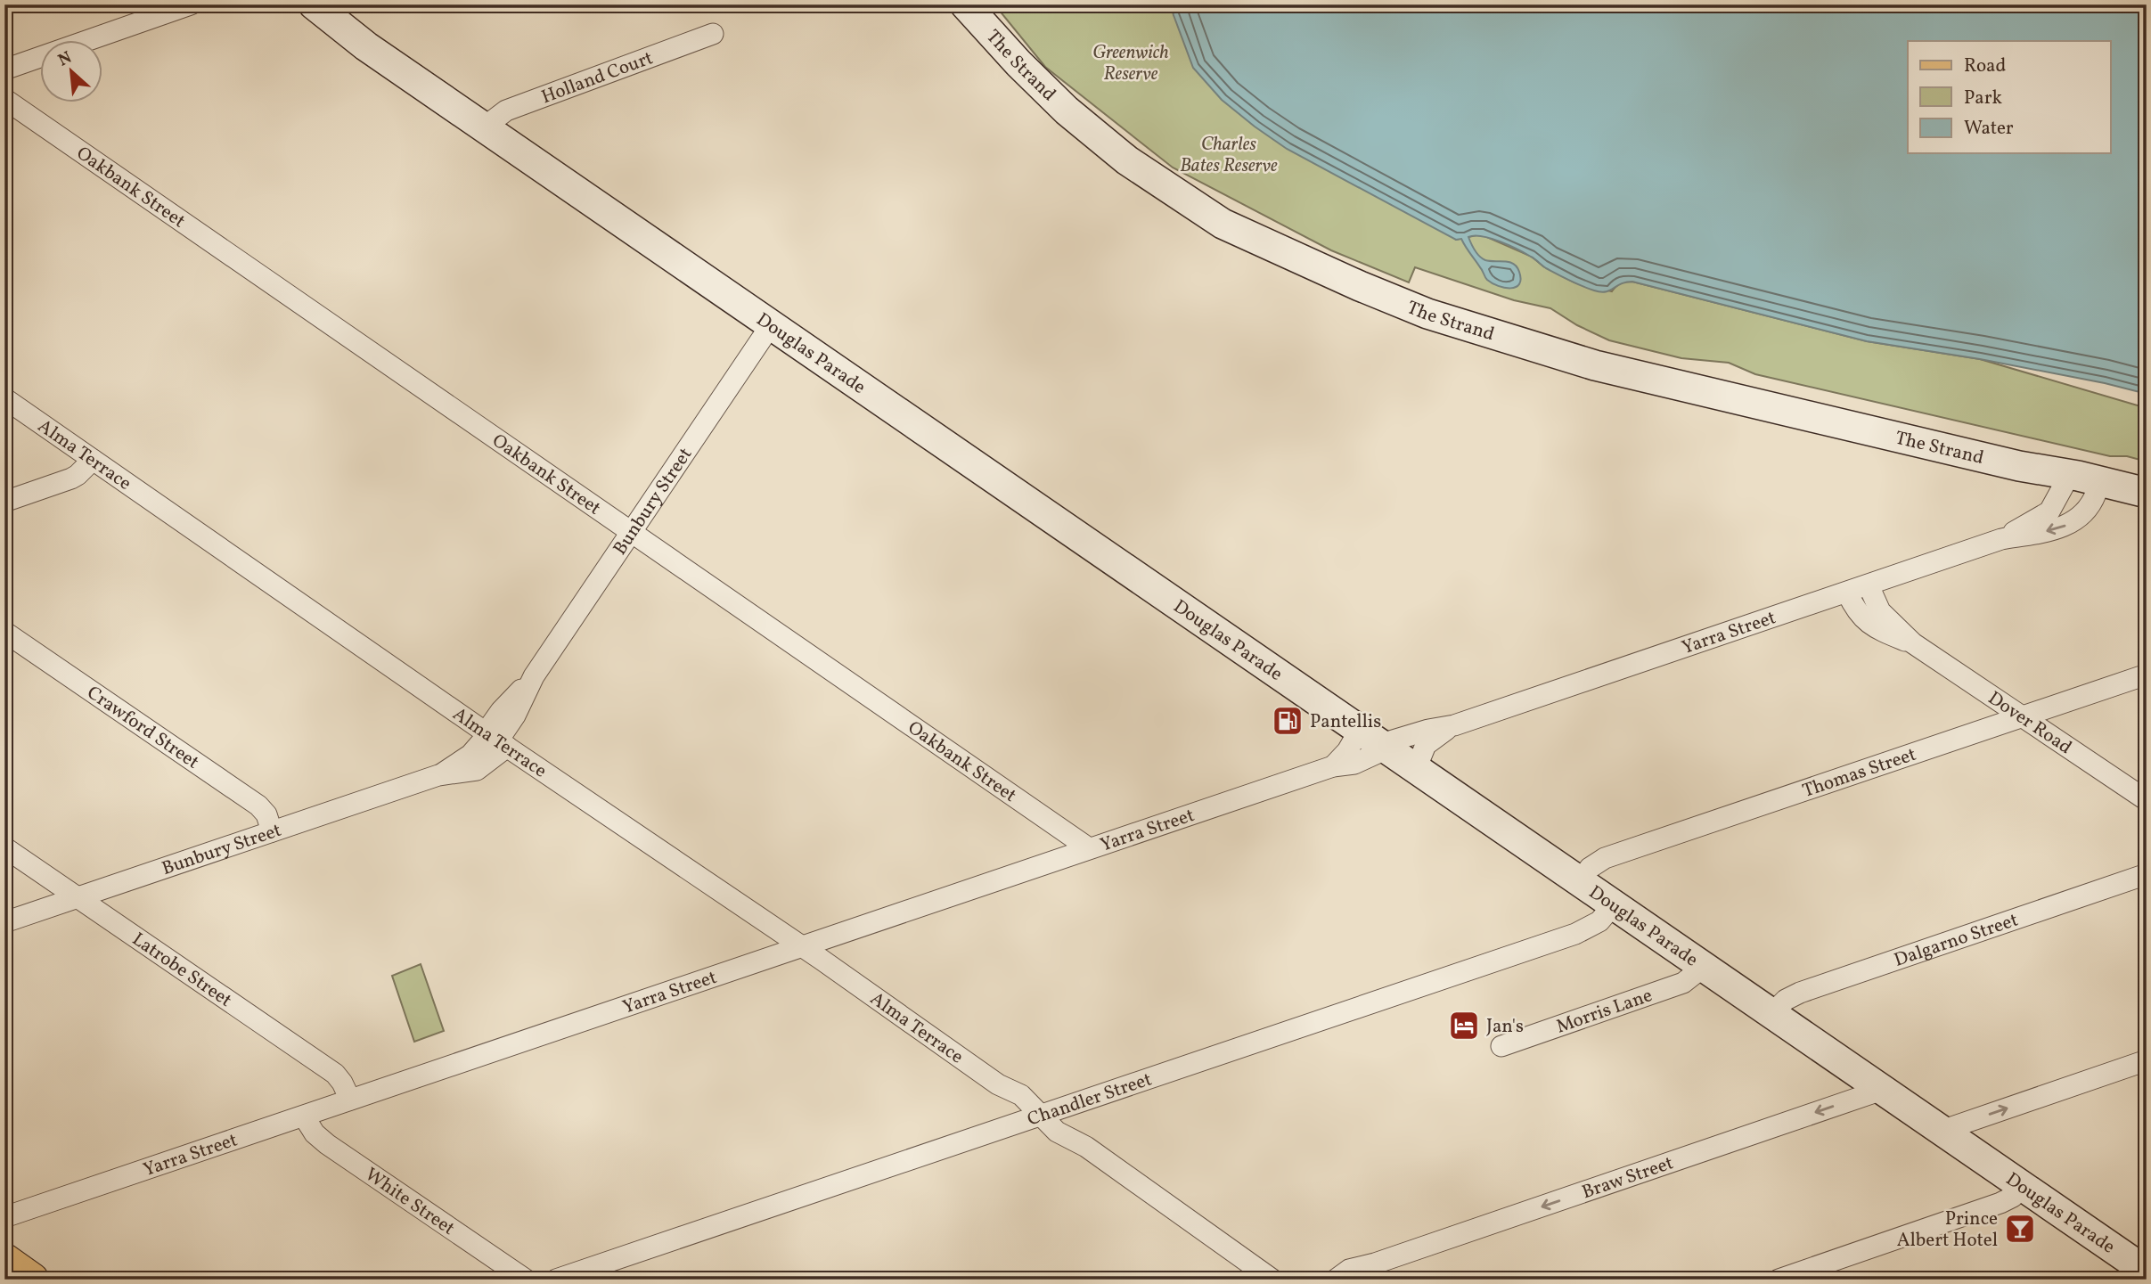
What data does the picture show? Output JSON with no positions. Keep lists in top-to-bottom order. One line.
{"streets":{"street":["The Strand","Holland Court","Oakbank Street","Douglas Parade","Alma Terrace","Bunbury Street","Yarra Street","Dover Road","Crawford Street","Thomas Street","Dalgarno Street","Latrobe Street","Morris Lane","Chandler Street","Braw Street","White Street"]},"crossings":[["The Strand","Yarra Street"],["Holland Court","Douglas Parade"],["Oakbank Street","Bunbury Street"],["Oakbank Street","Yarra Street"],["Douglas Parade","Bunbury Street"],["Douglas Parade","Yarra Street"],["Douglas Parade","Thomas Street"],["Douglas Parade","Dalgarno Street"],["Douglas Parade","Morris Lane"],["Douglas Parade","Chandler Street"],["Douglas Parade","Braw Street"],["Alma Terrace","Bunbury Street"],["Alma Terrace","Yarra Street"],["Alma Terrace","Chandler Street"],["Bunbury Street","Crawford Street"],["Bunbury Street","Latrobe Street"],["Yarra Street","Dover Road"],["Yarra Street","Latrobe Street"],["Yarra Street","White Street"],["Dover Road","Thomas Street"]],"one_way":["Braw Street"],"parks":["Greenwich Reserve","Charles Bates Reserve"],"places":{"fuel station":["Pantellis"],"hotel":["Jan's"],"bar":["Prince Albert Hotel"]},"legend":["Road","Park","Water"],"north":"top left"}
